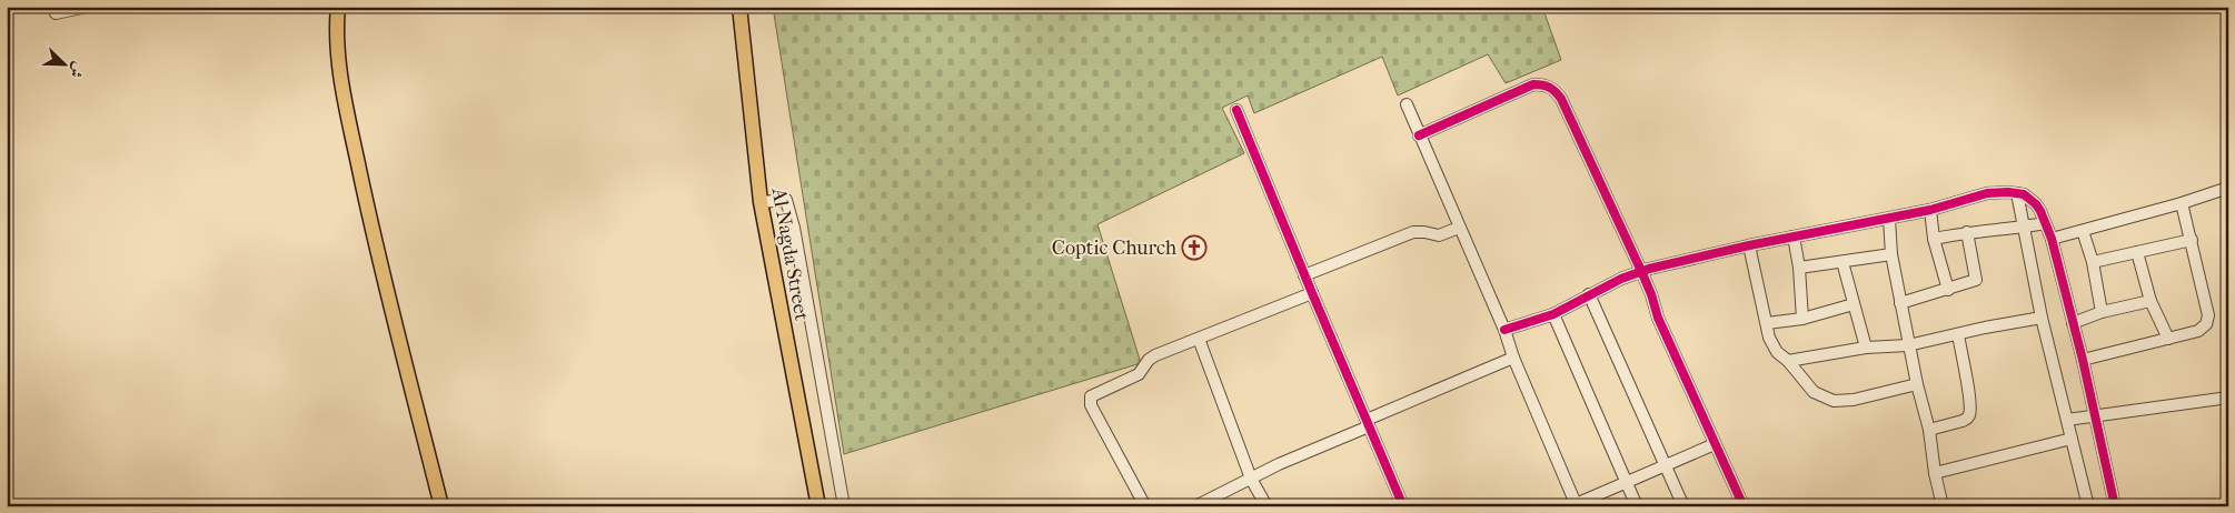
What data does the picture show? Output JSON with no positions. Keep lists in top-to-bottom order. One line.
{"streets":{"main road":["Al Nagda Street"]},"places":{"church":["Coptic Church"]},"north":"bottom right"}
